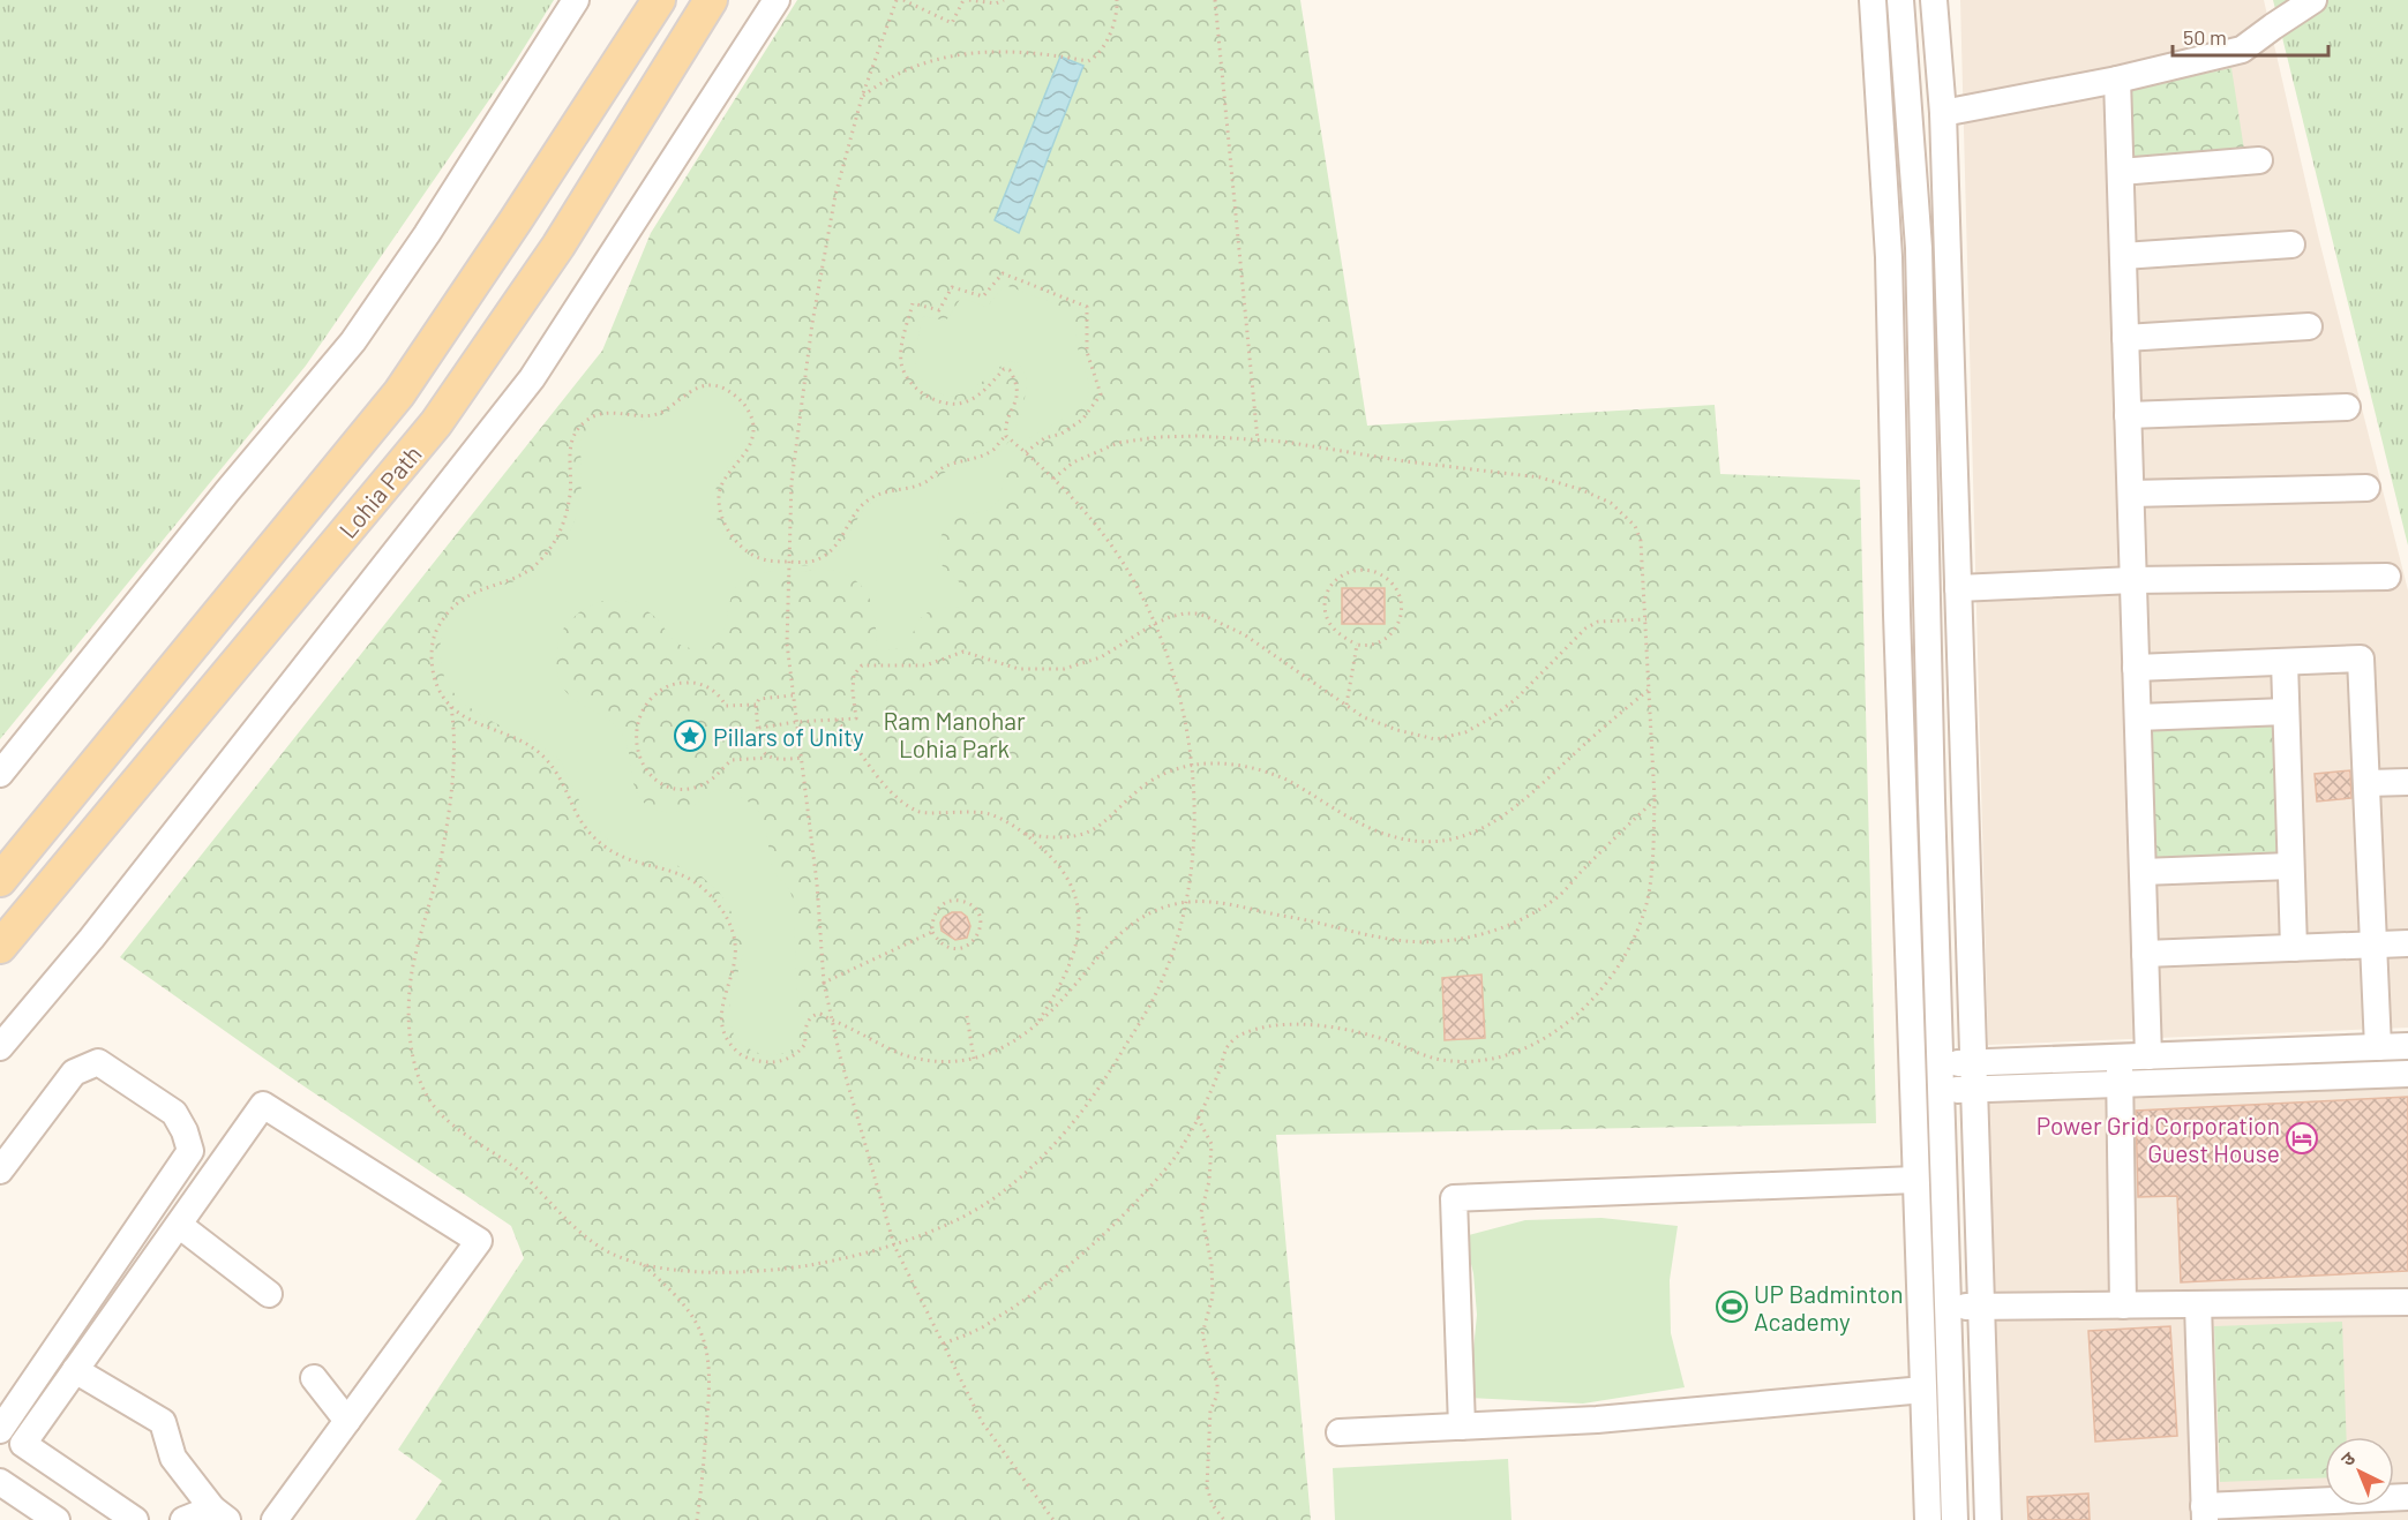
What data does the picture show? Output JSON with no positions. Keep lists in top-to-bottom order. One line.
{"streets":{"main road":["Lohia Path"]},"parks":["Ram Manohar Lohia Park"],"places":{"place":["Pillars of Unity"],"hotel":["Power Grid Corporation Guest House"],"sports":["UP Badminton Academy"]},"scale_bar":"50 m","north":"top left"}
